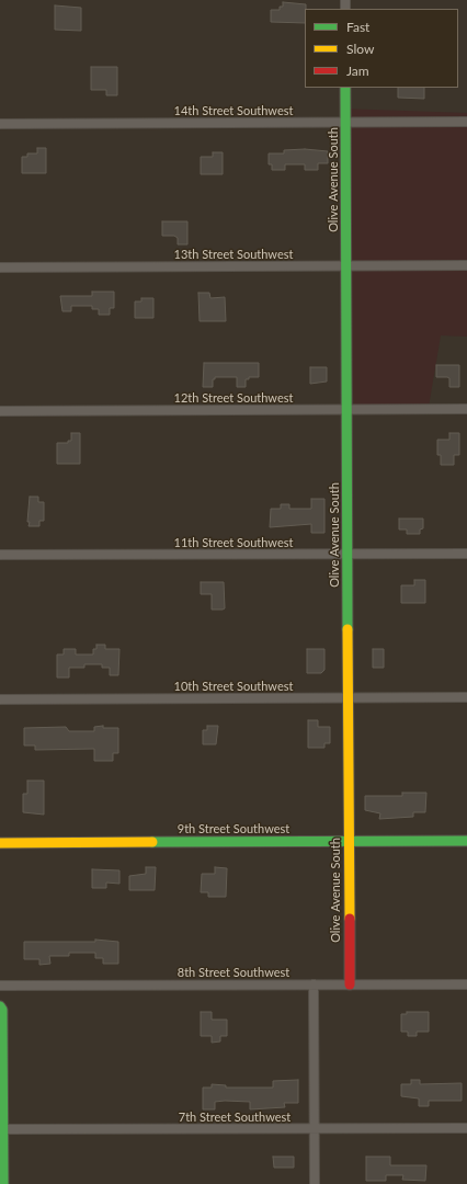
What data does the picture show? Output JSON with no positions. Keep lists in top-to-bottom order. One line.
{"streets":{"street":["14th Street Southwest","Olive Avenue South","13th Street Southwest","12th Street Southwest","11th Street Southwest","10th Street Southwest","9th Street Southwest","8th Street Southwest","7th Street Southwest"]},"crossings":[["14th Street Southwest","Olive Avenue South"],["Olive Avenue South","13th Street Southwest"],["Olive Avenue South","12th Street Southwest"],["Olive Avenue South","11th Street Southwest"],["Olive Avenue South","10th Street Southwest"],["Olive Avenue South","9th Street Southwest"],["Olive Avenue South","8th Street Southwest"]],"legend":["Fast","Slow","Jam"]}
